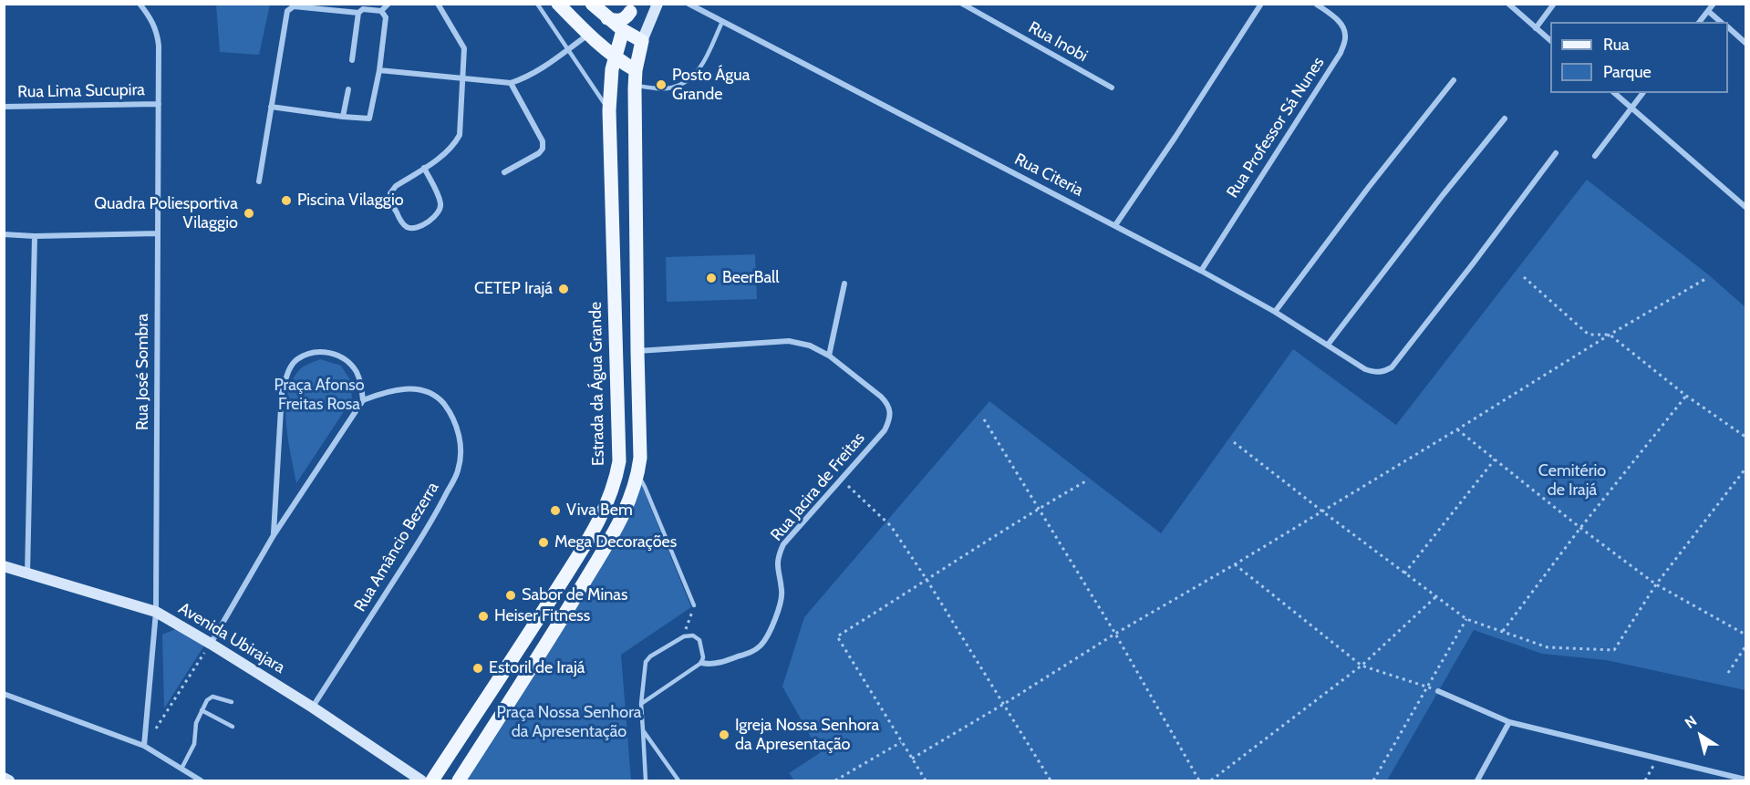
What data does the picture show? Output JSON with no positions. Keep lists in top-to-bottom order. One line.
{"streets":{"main road":["Estrada da Água Grande"],"street":["Rua Inobi","Rua Lima Sucupira","Rua Professor Sá Nunes","Rua Citeria","Rua José Sombra","Rua Jacira de Freitas","Rua Amâncio Bezerra","Avenida Ubirajara"]},"crossings":[["Rua Lima Sucupira","Rua José Sombra"],["Rua Professor Sá Nunes","Rua Citeria"],["Rua José Sombra","Avenida Ubirajara"],["Rua Amâncio Bezerra","Avenida Ubirajara"]],"parks":["Praça Afonso Freitas Rosa","Cemitério de Irajá","Praça Nossa Senhora da Apresentação"],"places":["Posto Água Grande","Piscina Vilaggio","Quadra Poliesportiva Vilaggio","BeerBall","CETEP Irajá","Viva Bem","Mega Decorações","Sabor de Minas","Heiser Fitness","Estoril de Irajá","Igreja Nossa Senhora da Apresentação"],"legend":["Rua","Parque"],"north":"top left"}
